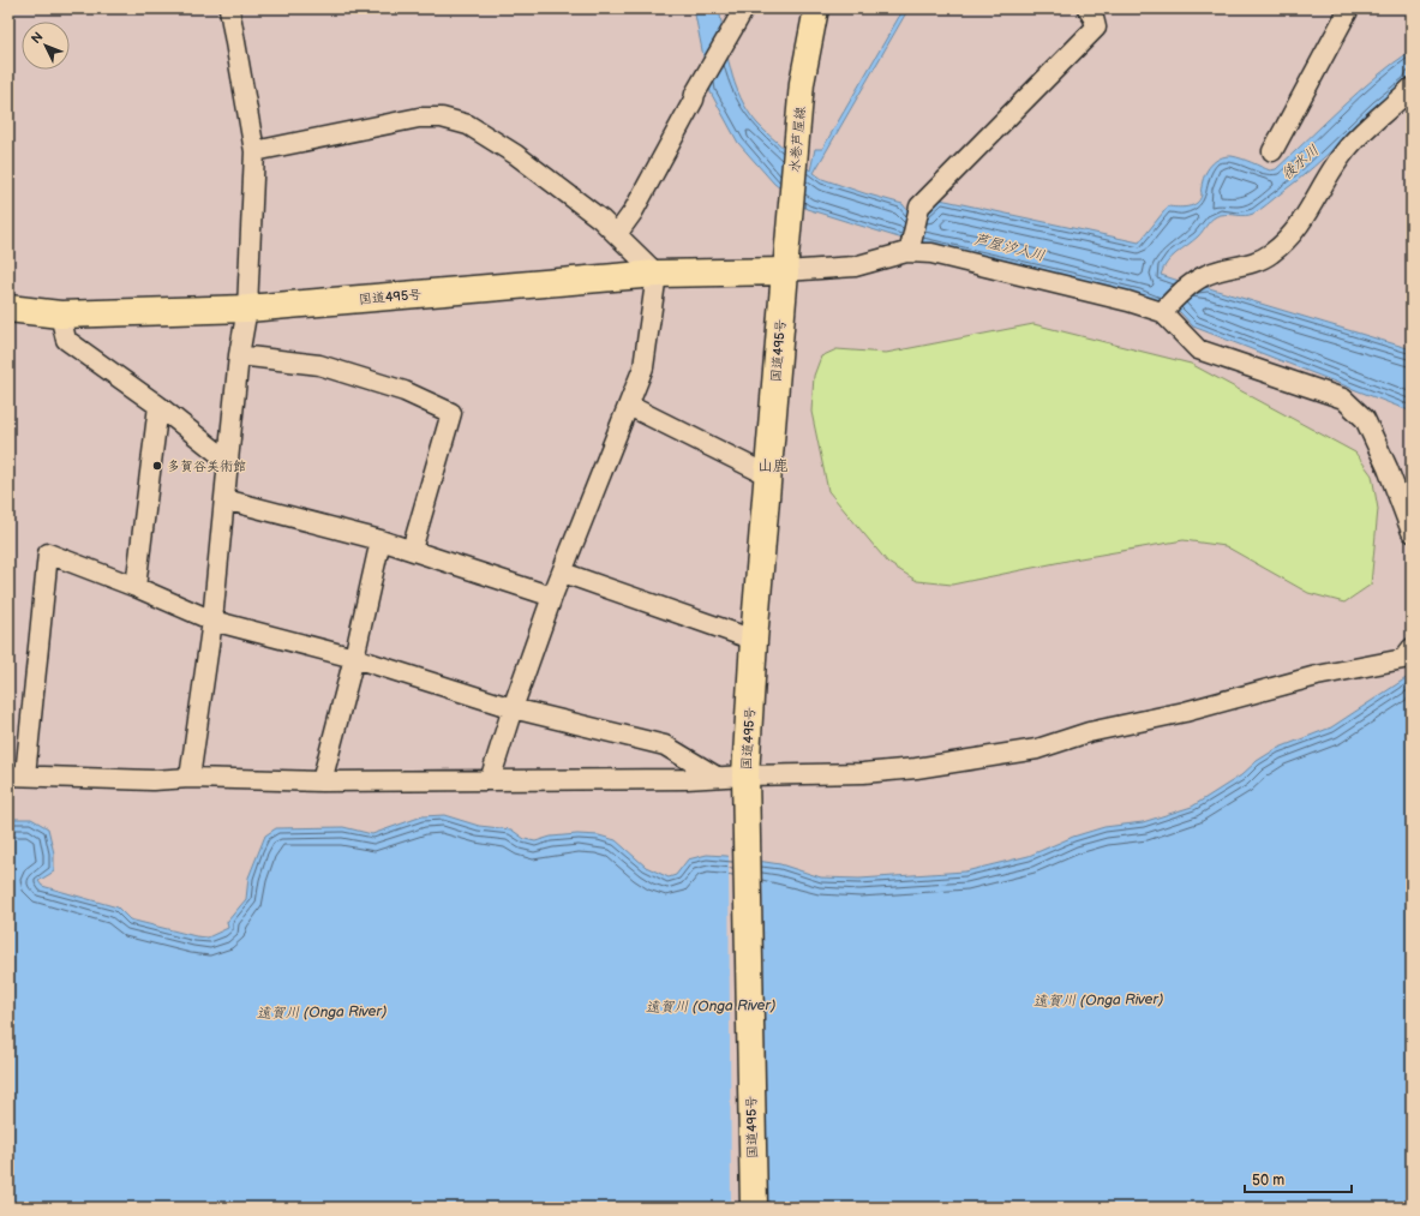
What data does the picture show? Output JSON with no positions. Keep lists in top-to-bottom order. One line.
{"streets":{"highway":["国道495号"],"main road":["水巻芦屋線"]},"crossings":[["水巻芦屋線","国道495号"]],"districts":["山鹿"],"water":["後水川","芦屋汐入川","遠賀川 (Onga River)"],"places":["多賀谷美術館"],"scale_bar":"50 m","north":"top left"}
